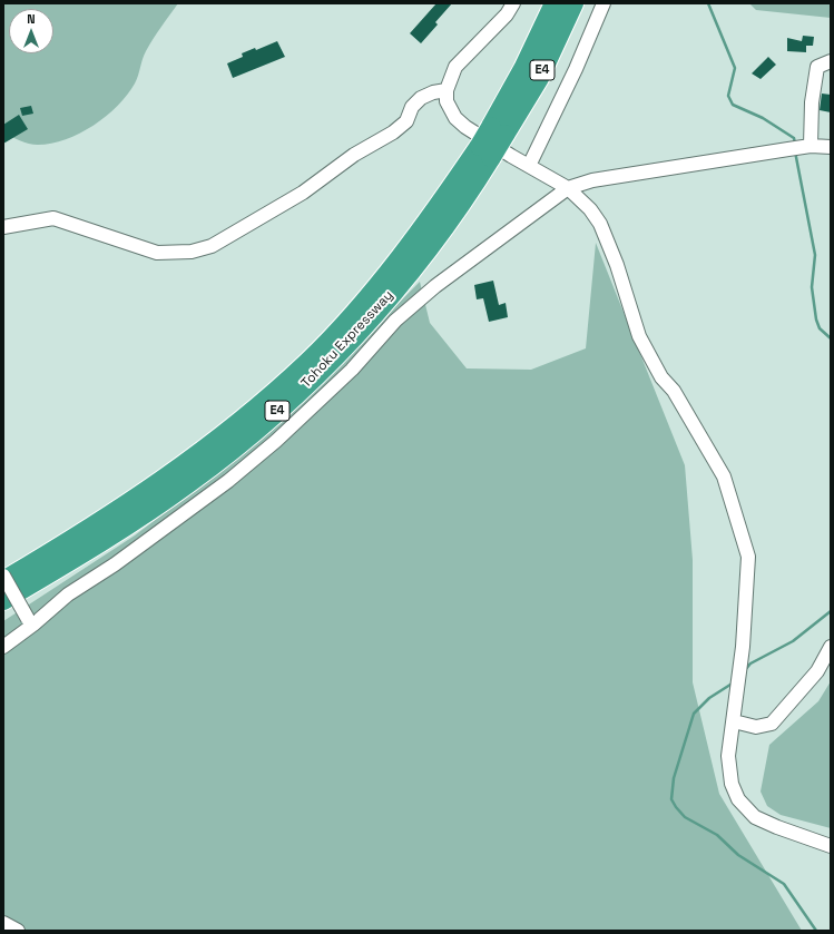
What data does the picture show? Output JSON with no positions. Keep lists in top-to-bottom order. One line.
{"streets":{"highway":["E4","Tohoku Expressway"]},"north":"top"}
